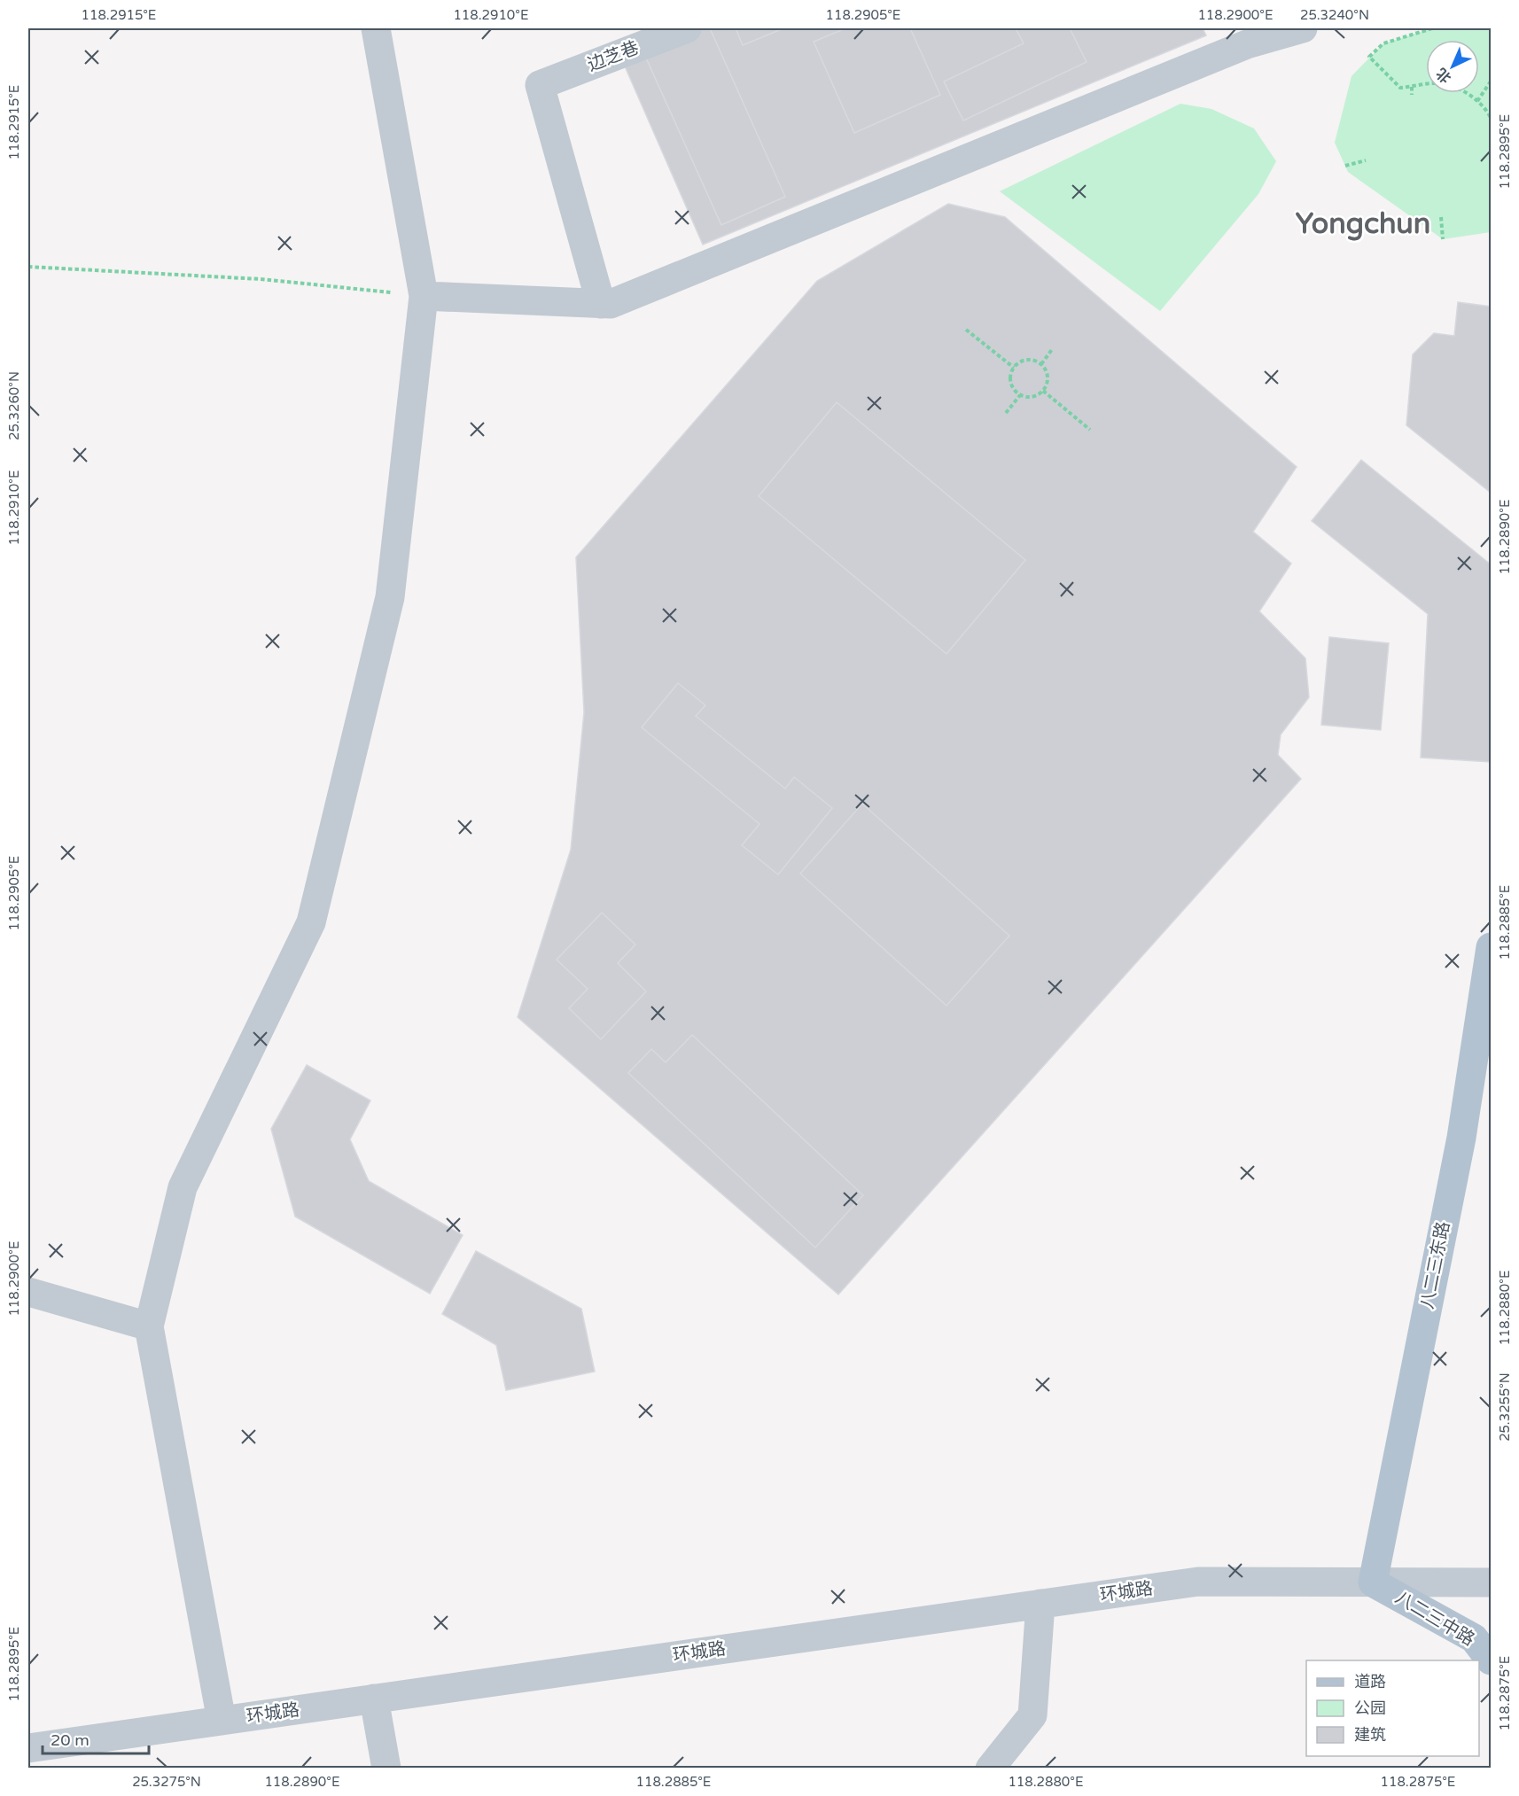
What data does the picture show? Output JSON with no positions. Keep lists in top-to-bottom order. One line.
{"streets":{"main road":["八二三东路","八二三中路"],"street":["边芝巷","环城路"]},"crossings":[["八二三东路","环城路"],["八二三东路","八二三中路"],["环城路","八二三中路"]],"districts":["Yongchun"],"legend":["道路","公园","建筑"],"scale_bar":"20 m","north":"bottom left","coordinates":["118.2915°E","118.2910°E","118.2905°E","118.2900°E","25.3240°N","118.2895°E","25.3260°N","118.2890°E","118.2885°E","118.2880°E","25.3255°N","118.2875°E","25.3275°N"]}
